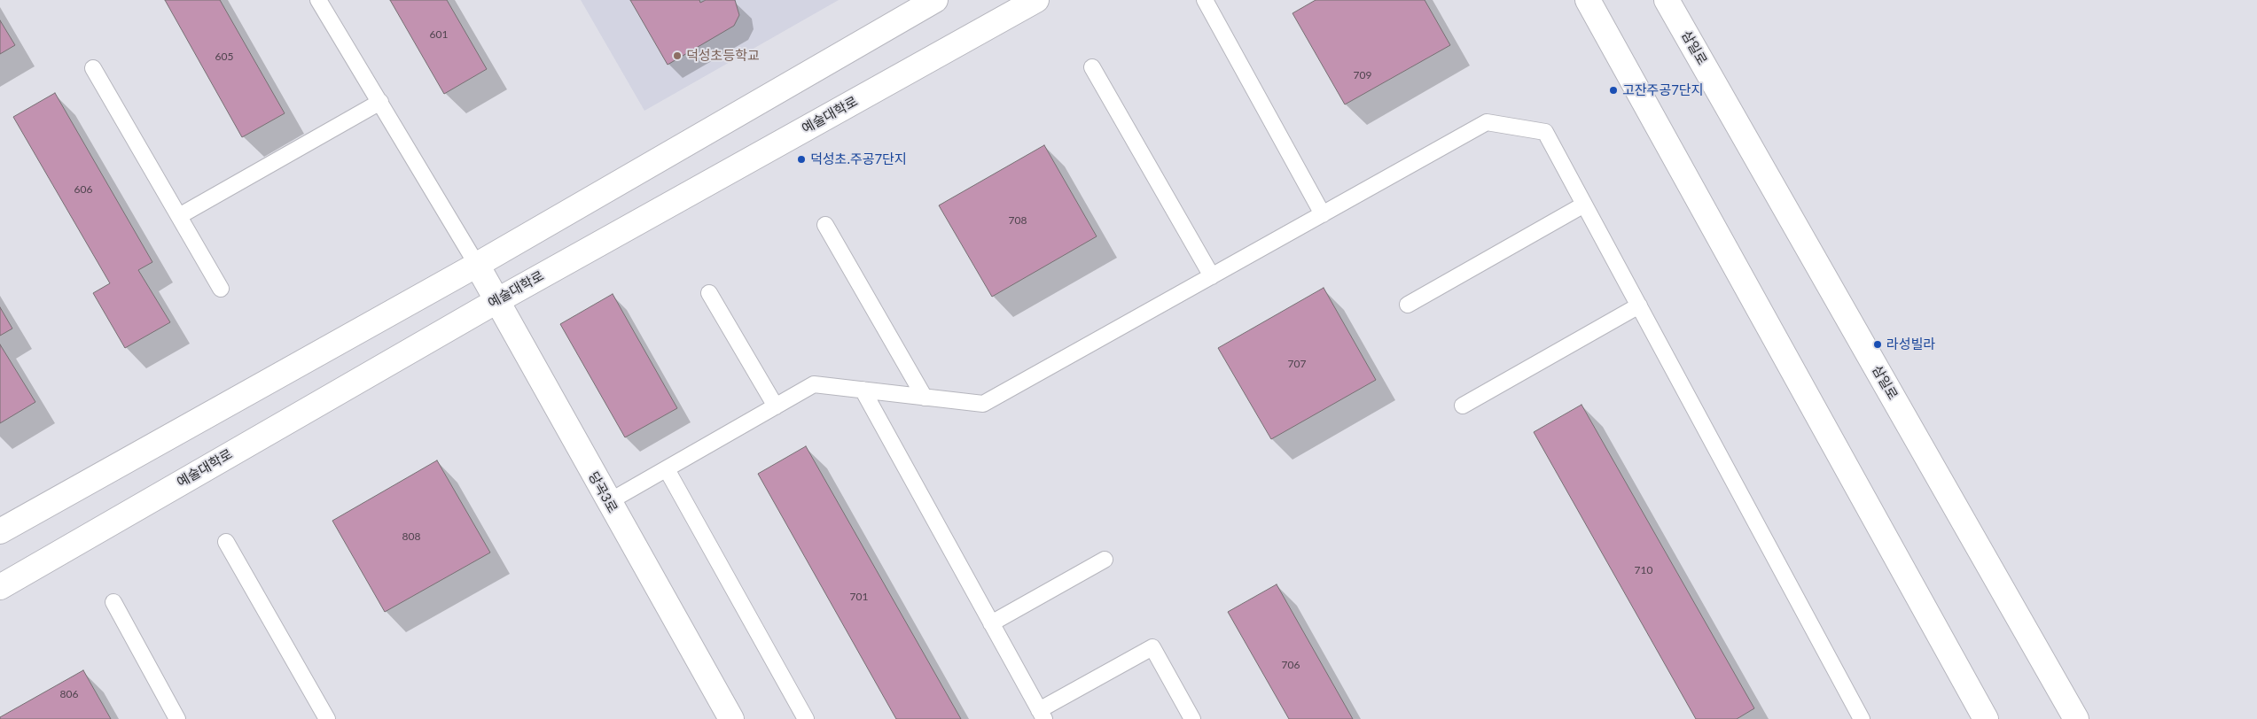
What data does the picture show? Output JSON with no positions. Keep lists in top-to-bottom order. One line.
{"streets":{"street":["삼일로","예술대학로","당곡3로"]},"crossings":[["예술대학로","당곡3로"]],"places":["덕성초등학교","고잔주공7단지","덕성초.주공7단지","라성빌라"],"house_numbers":["601","605","709","606","708","707","808","710","701","706","806"]}
